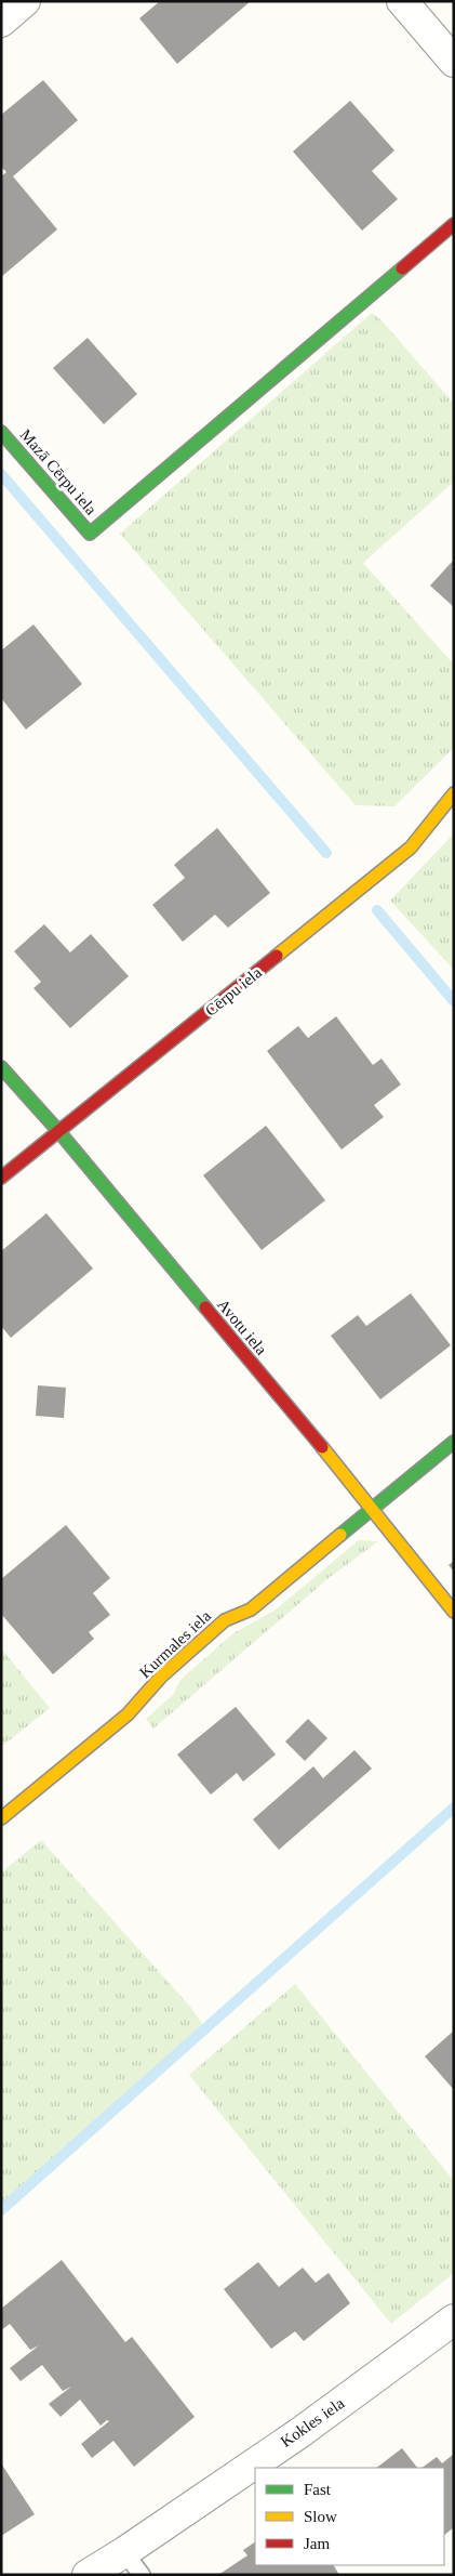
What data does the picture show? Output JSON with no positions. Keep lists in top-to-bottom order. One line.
{"streets":{"street":["Mazā Cērpu iela","Cērpu iela","Avotu iela","Kurmales iela","Kokles iela"]},"crossings":[["Cērpu iela","Avotu iela"],["Avotu iela","Kurmales iela"]],"legend":["Fast","Slow","Jam"]}
